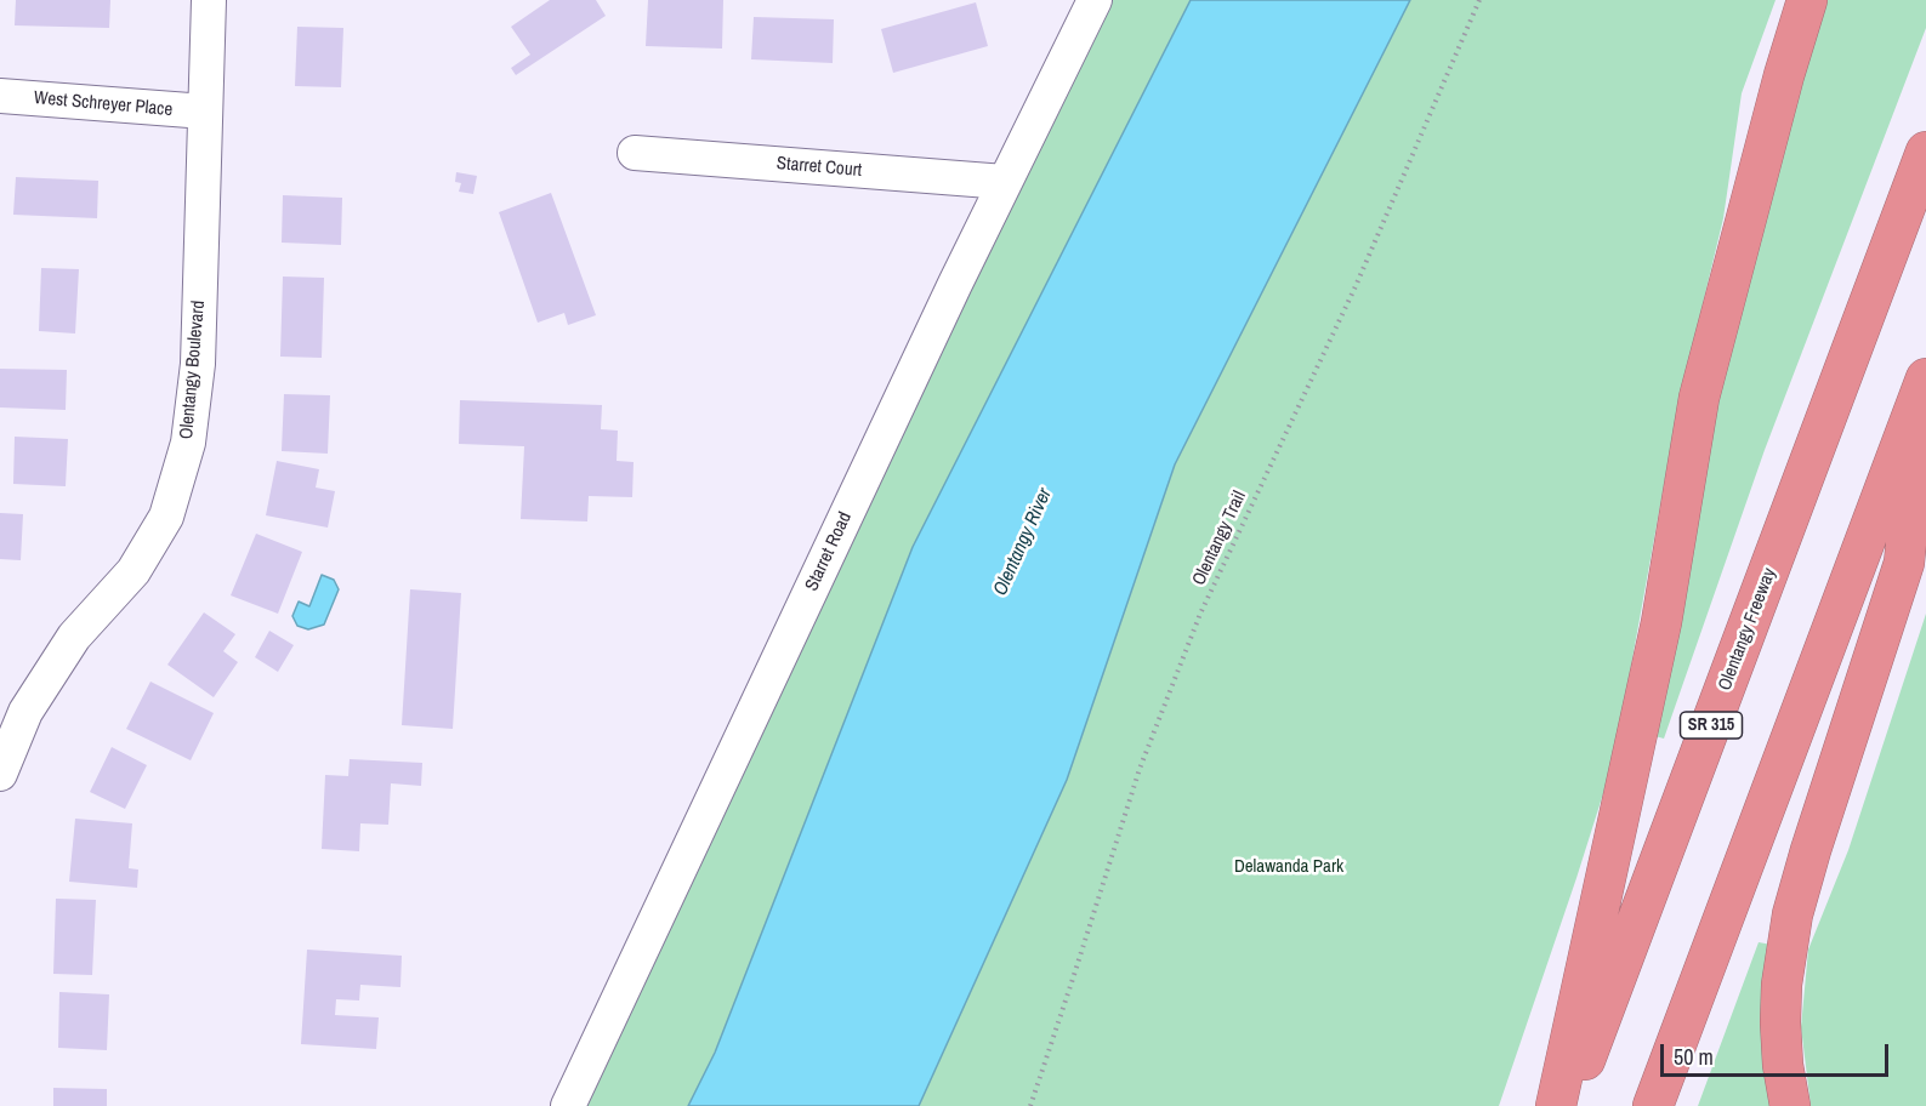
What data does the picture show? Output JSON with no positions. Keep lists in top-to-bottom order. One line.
{"streets":{"highway":["Olentangy Freeway","SR 315"],"street":["West Schreyer Place","Starret Court","Olentangy Boulevard","Starret Road"],"path":["Olentangy Trail"]},"crossings":[["West Schreyer Place","Olentangy Boulevard"],["Starret Court","Starret Road"]],"water":["Olentangy River"],"parks":["Delawanda Park"],"scale_bar":"50 m"}
